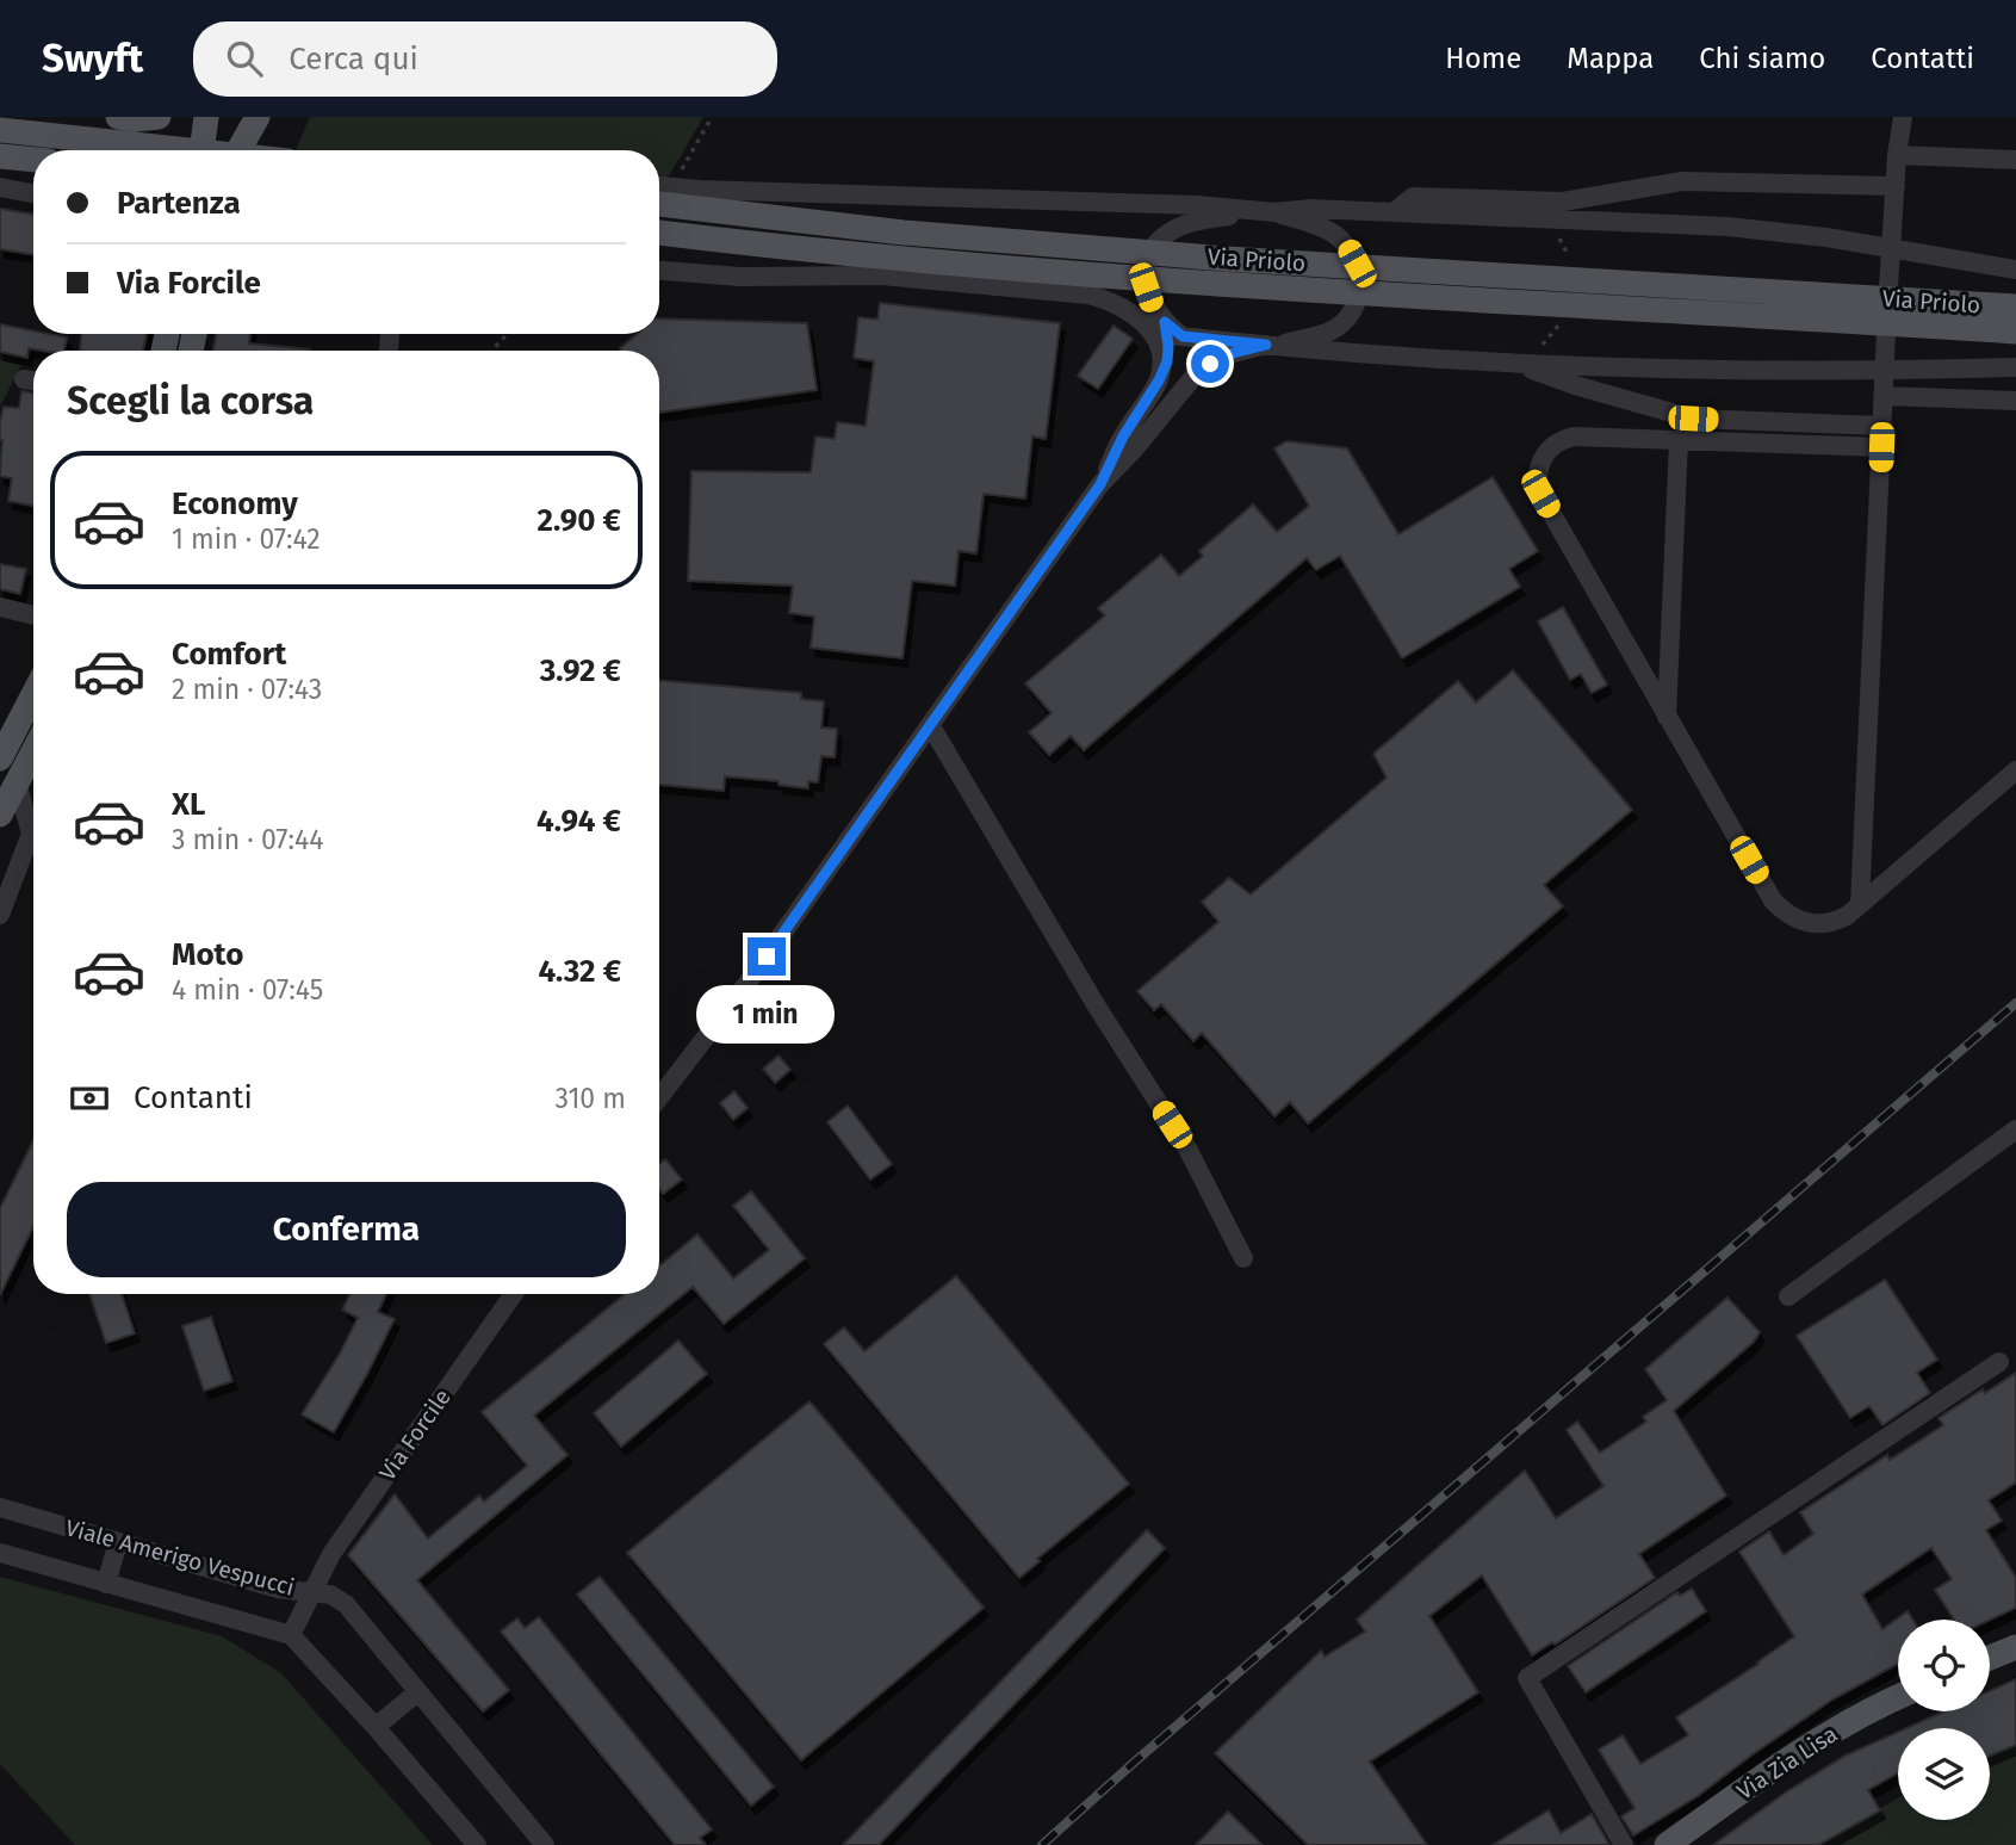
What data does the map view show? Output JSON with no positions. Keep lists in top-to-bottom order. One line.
{"streets":{"main road":["Via Priolo","Via Zia Lisa"],"street":["Via Forcile","Viale Amerigo Vespucci"]},"crossings":[["Via Forcile","Viale Amerigo Vespucci"]],"page":{"header":"Swyft","search":"Cerca qui","nav":["Home","Mappa","Chi siamo","Contatti"],"banner":["Partenza","Via Forcile"],"heading":"Scegli la corsa","list":[{"name":"Economy","note":"1 min · 07:42","value":"2.90 €"},{"name":"Comfort","note":"2 min · 07:43","value":"3.92 €"},{"name":"XL","note":"3 min · 07:44","value":"4.94 €"},{"name":"Moto","note":"4 min · 07:45","value":"4.32 €"}],"bubble":"1 min","pay":["Contanti","310 m"],"buttons":"Conferma"}}
